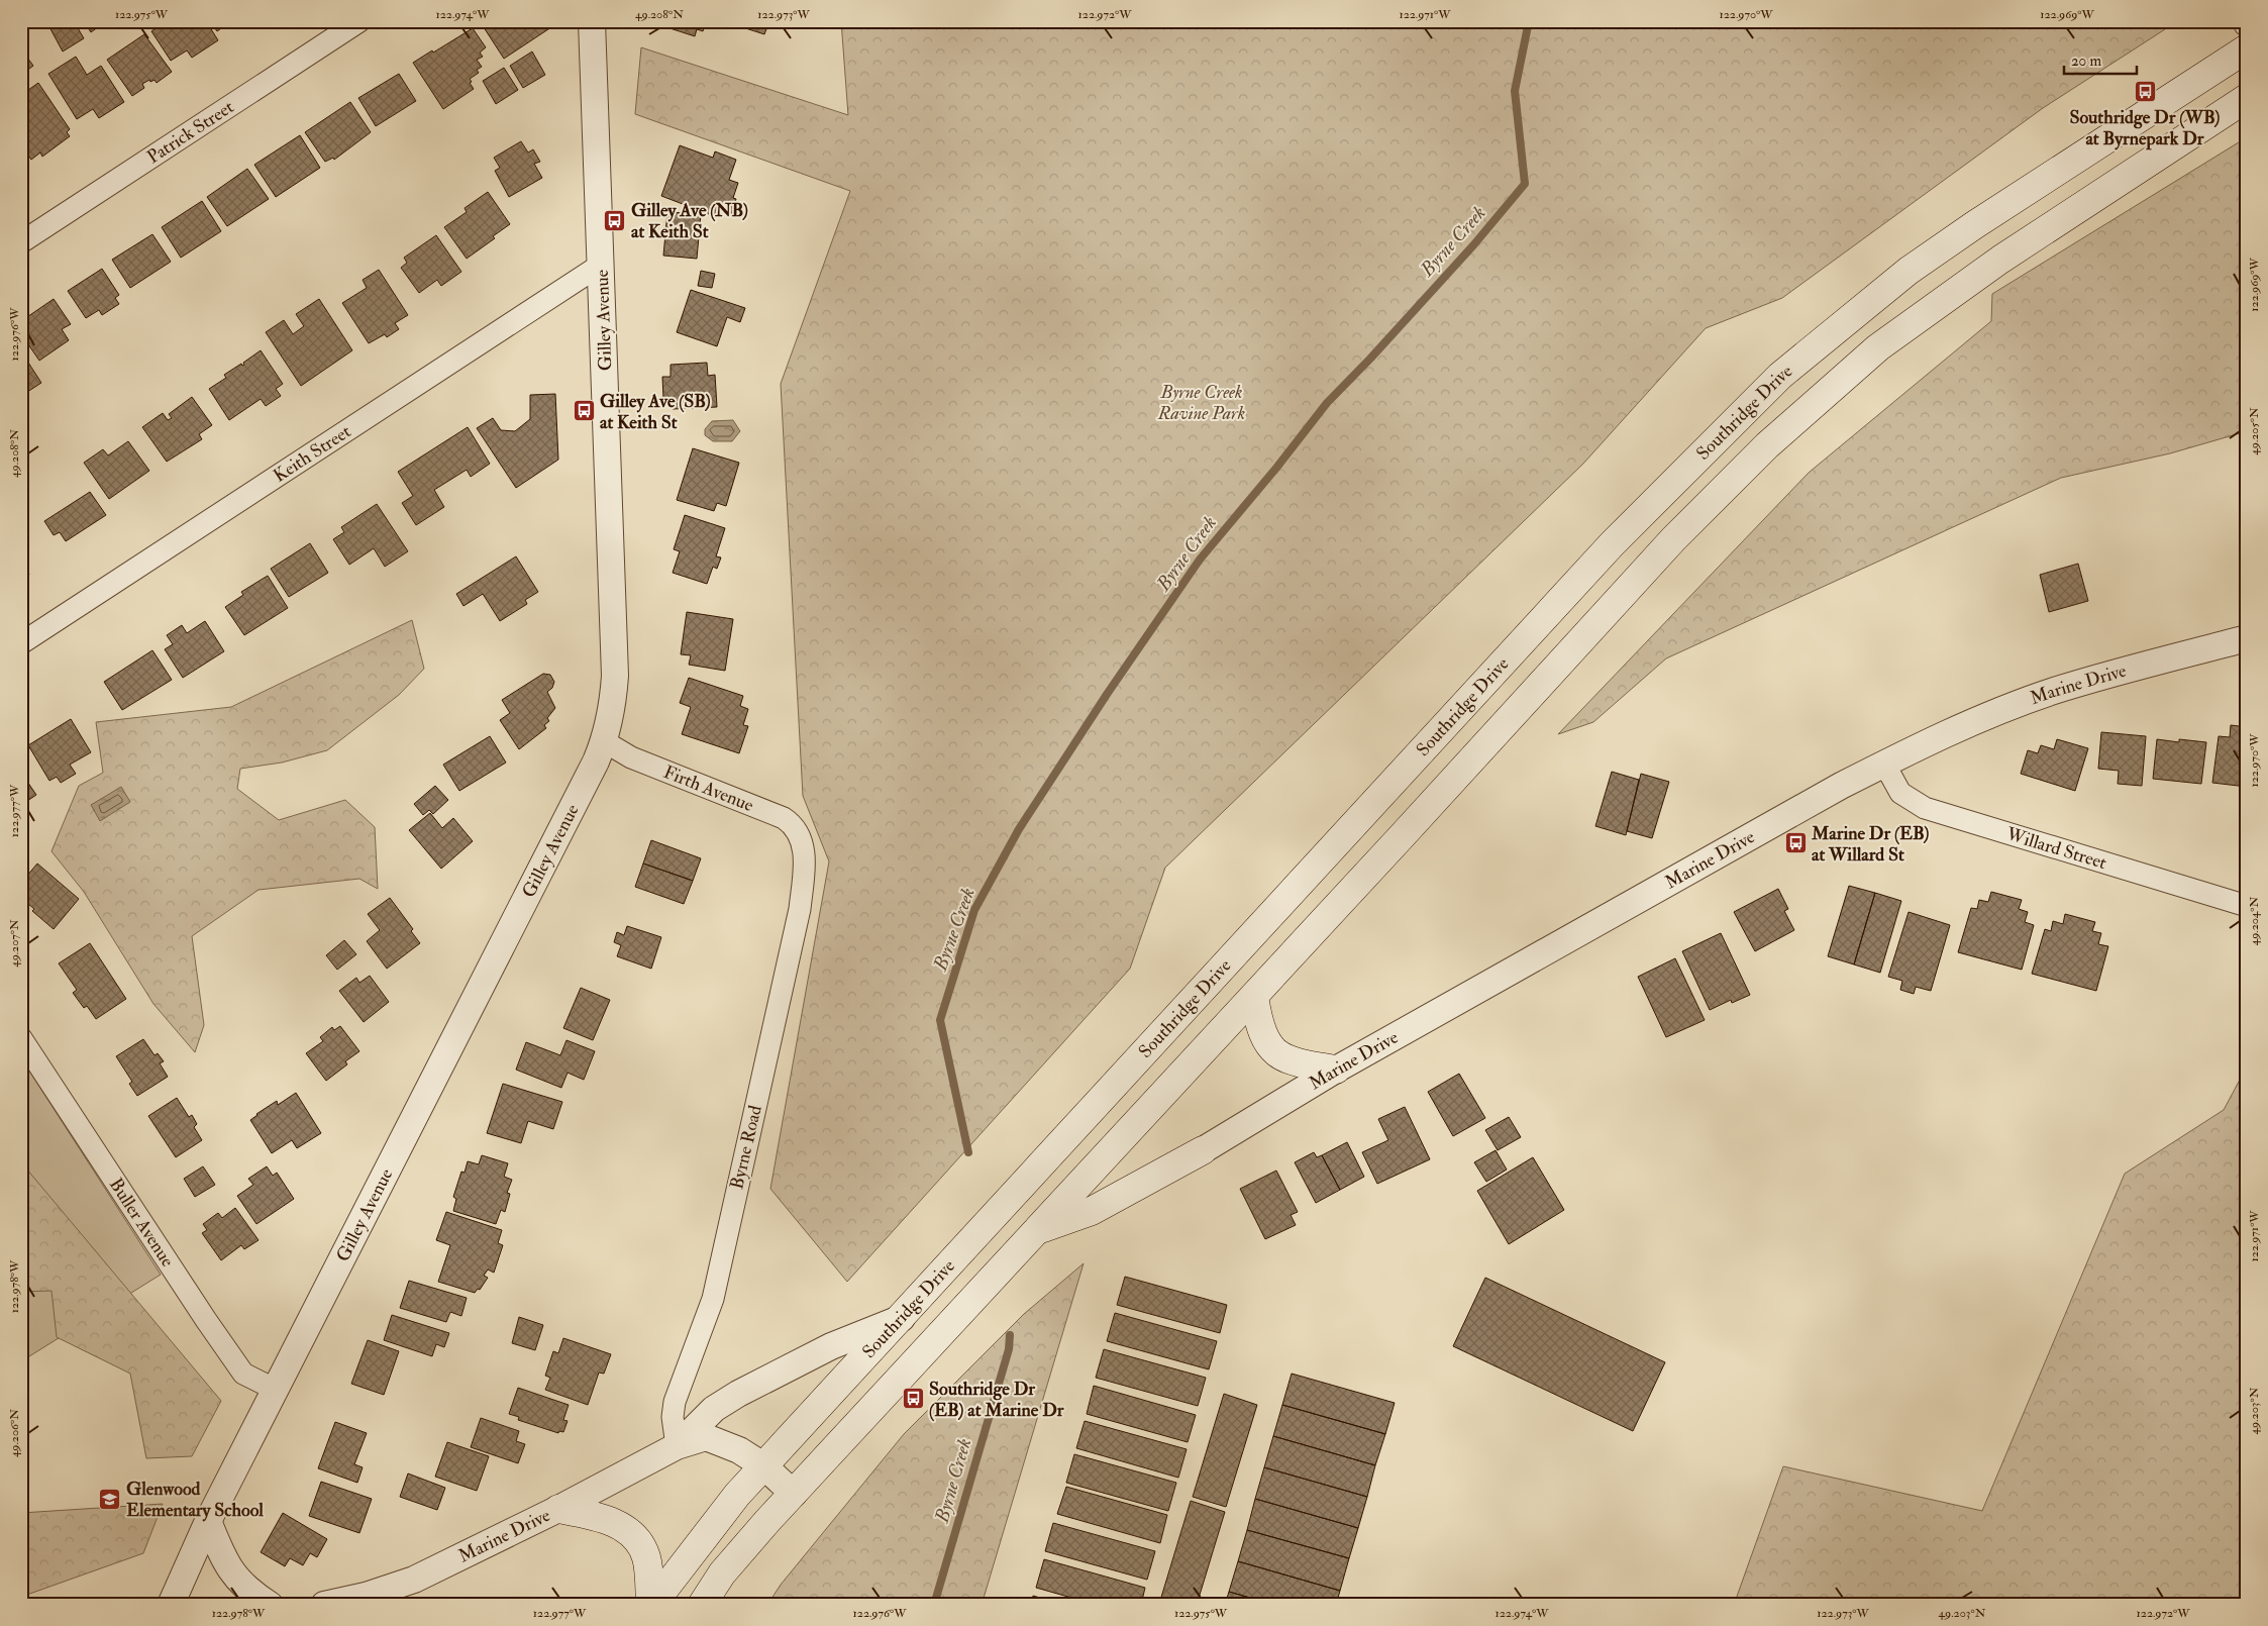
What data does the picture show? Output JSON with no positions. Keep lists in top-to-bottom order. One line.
{"streets":{"main road":["Southridge Drive"],"street":["Patrick Street","Gilley Avenue","Keith Street","Marine Drive","Firth Avenue","Willard Street","Byrne Road","Buller Avenue"]},"crossings":[["Gilley Avenue","Keith Street"],["Gilley Avenue","Firth Avenue"],["Gilley Avenue","Buller Avenue"],["Southridge Drive","Marine Drive"],["Marine Drive","Willard Street"],["Marine Drive","Byrne Road"],["Firth Avenue","Byrne Road"]],"water":["Byrne Creek"],"parks":["Byrne Creek Ravine Park"],"places":{"bus stop":["Southridge Dr (WB) at Byrnepark Dr","Gilley Ave (NB) at Keith St","Gilley Ave (SB) at Keith St","Marine Dr (EB) at Willard St","Southridge Dr (EB) at Marine Dr"],"school or university":["Glenwood Elementary School"]},"scale_bar":"20 m","coordinates":["122.975°W","122.974°W","49.208°N","122.973°W","122.972°W","122.971°W","122.970°W","122.969°W","122.976°W","49.205°N","122.977°W","49.204°N","49.207°N","122.978°W","49.203°N","49.206°N"]}
